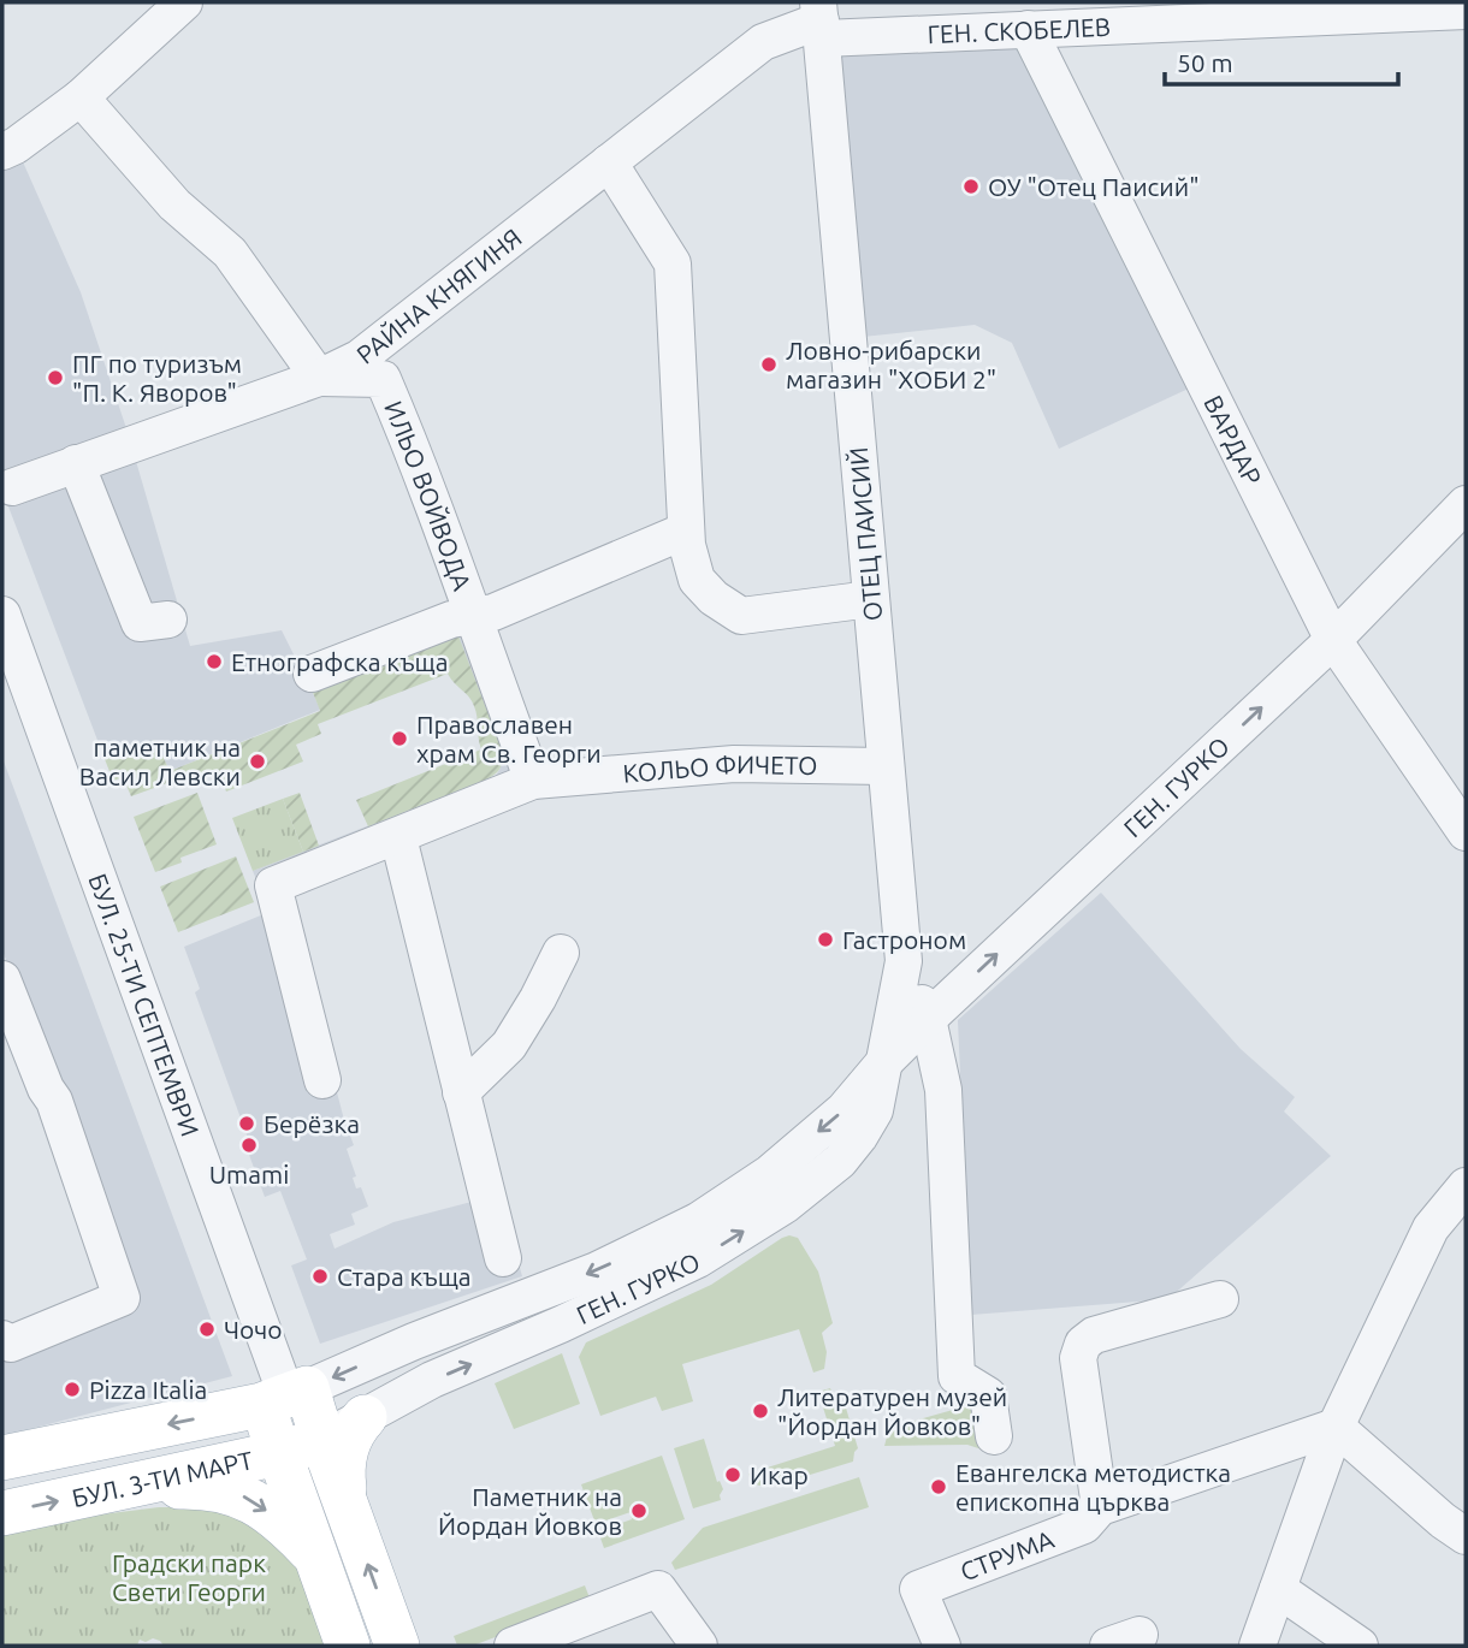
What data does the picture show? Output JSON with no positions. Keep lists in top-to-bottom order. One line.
{"streets":{"main road":["БУЛ. 25-ТИ СЕПТЕМВРИ","БУЛ. 3-ТИ МАРТ"],"street":["ГЕН. СКОБЕЛЕВ","РАЙНА КНЯГИНЯ","ВАРДАР","ИЛЬО ВОЙВОДА","ОТЕЦ ПАИСИЙ","КОЛЬО ФИЧЕТО","ГЕН. ГУРКО","СТРУМА"]},"crossings":[["ГЕН. СКОБЕЛЕВ","РАЙНА КНЯГИНЯ"],["ГЕН. СКОБЕЛЕВ","ВАРДАР"],["ГЕН. СКОБЕЛЕВ","ОТЕЦ ПАИСИЙ"],["РАЙНА КНЯГИНЯ","ИЛЬО ВОЙВОДА"],["РАЙНА КНЯГИНЯ","ОТЕЦ ПАИСИЙ"],["ВАРДАР","ГЕН. ГУРКО"],["ИЛЬО ВОЙВОДА","КОЛЬО ФИЧЕТО"],["ОТЕЦ ПАИСИЙ","КОЛЬО ФИЧЕТО"],["ОТЕЦ ПАИСИЙ","ГЕН. ГУРКО"],["ГЕН. ГУРКО","БУЛ. 25-ТИ СЕПТЕМВРИ"],["ГЕН. ГУРКО","БУЛ. 3-ТИ МАРТ"],["БУЛ. 25-ТИ СЕПТЕМВРИ","БУЛ. 3-ТИ МАРТ"]],"parks":["Градски парк Свети Георги"],"places":["ОУ \"Отец Паисий\"","Ловно-рибарски магазин \"ХОБИ 2\"","ПГ по туризъм \"П. К. Яворов\"","Етнографска къща","Православен храм Св. Георги","паметник на Васил Левски","Гастроном","Берёзка","Umami","Стара къща","Чочо","Pizza Italia","Литературен музей \"Йордан Йовков\"","Икар","Евангелска методистка епископна църква","Паметник на Йордан Йовков"],"scale_bar":"50 m"}
